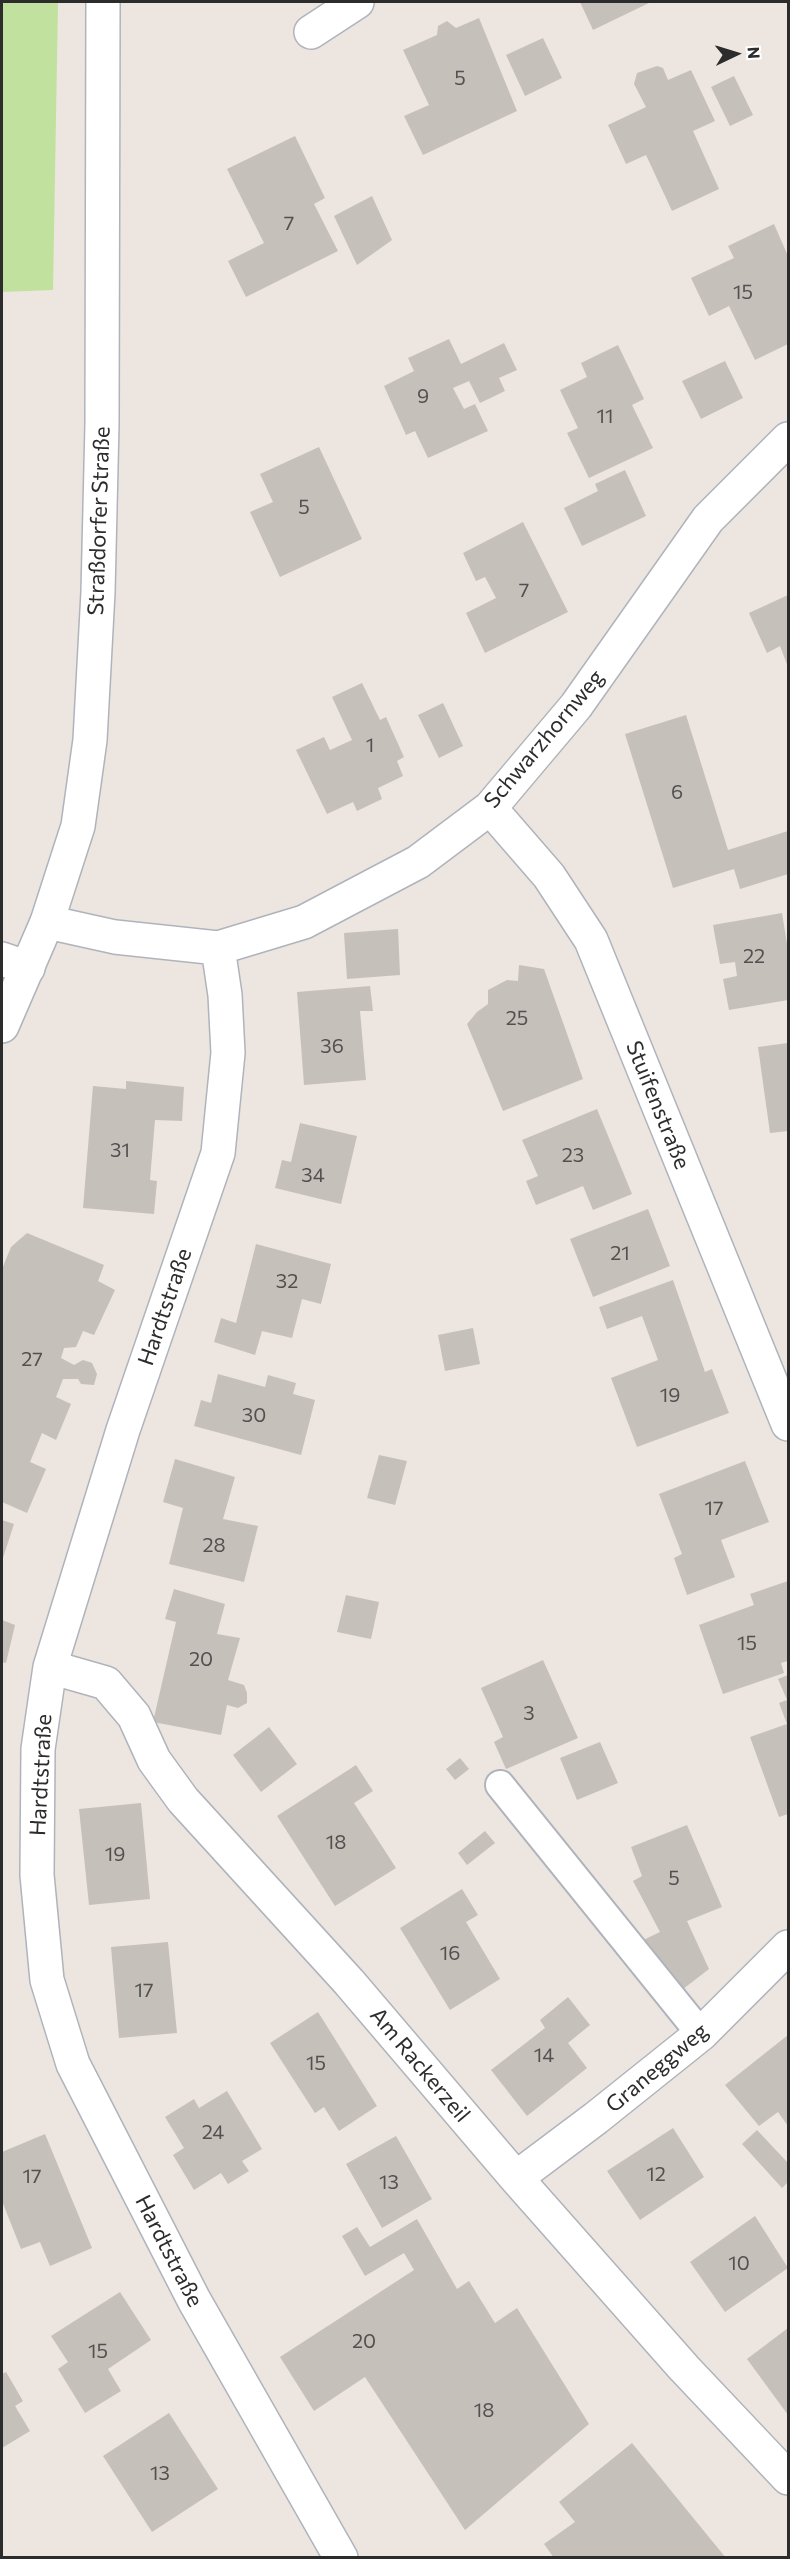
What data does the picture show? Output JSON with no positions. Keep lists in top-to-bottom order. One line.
{"streets":{"street":["Straßdorfer Straße","Schwarzhornweg","Stuifenstraße","Hardtstraße","Am Rackerzeil","Graneggweg"]},"crossings":[["Straßdorfer Straße","Schwarzhornweg"],["Schwarzhornweg","Stuifenstraße"],["Schwarzhornweg","Hardtstraße"],["Hardtstraße","Am Rackerzeil"],["Am Rackerzeil","Graneggweg"]],"house_numbers":["5","7","15","9","11","5","7","1","6","22","25","36","31","23","34","21","32","27","19","30","17","28","15","20","3","18","19","5","16","17","14","15","24","12","17","13","10","20","15","18","13"],"north":"right"}
